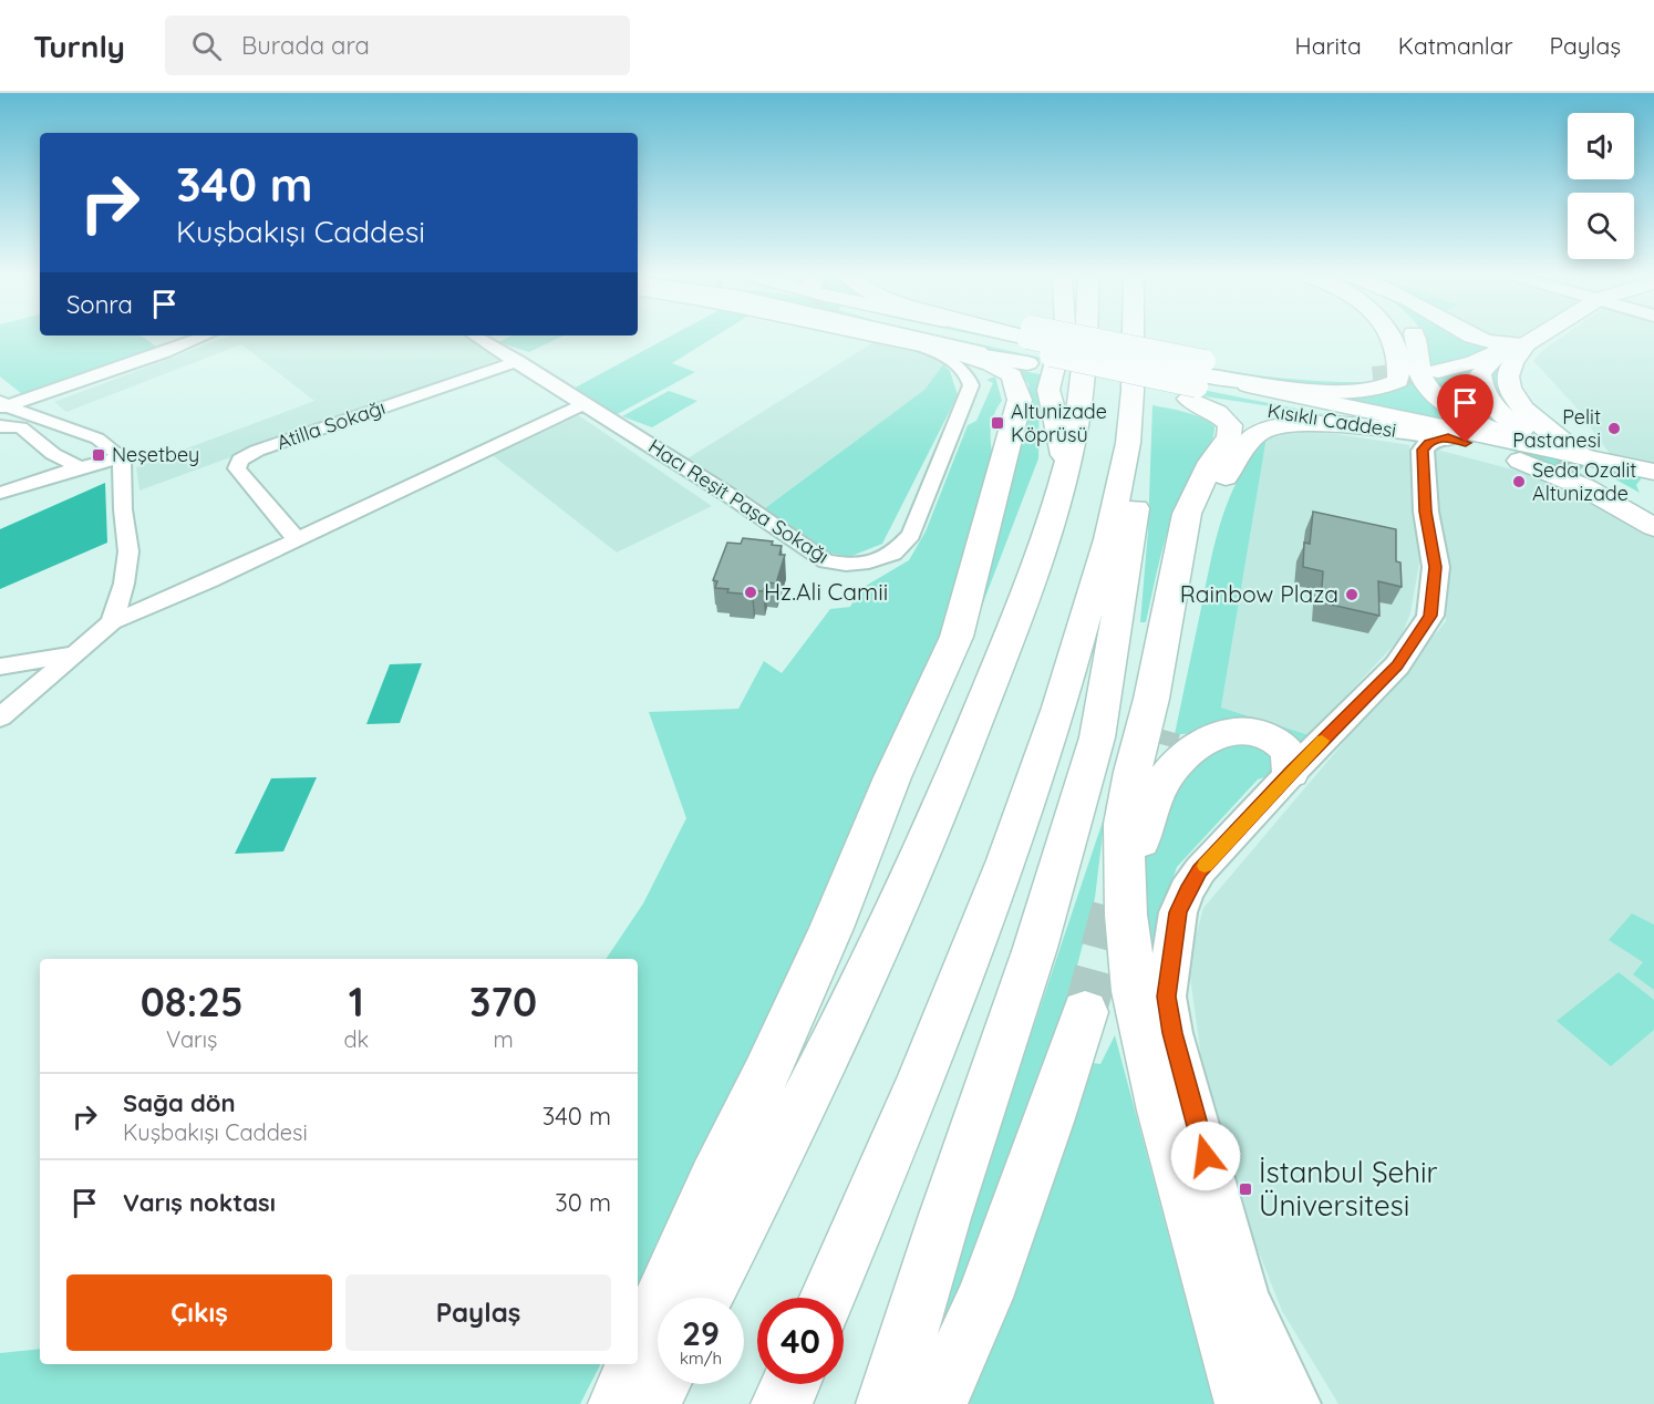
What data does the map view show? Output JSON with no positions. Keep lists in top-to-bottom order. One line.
{"streets":{"main road":["Kısıklı Caddesi"],"street":["Atilla Sokağı","Hacı Reşit Paşa Sokağı"]},"crossings":[["Atilla Sokağı","Hacı Reşit Paşa Sokağı"]],"places":{"transit":["Altunizade Köprüsü","Neşetbey","İstanbul Şehir Üniversitesi"],"other":["Pelit Pastanesi","Seda Ozalit Altunizade","Hz.Ali Camii","Rainbow Plaza"]},"page":{"header":"Turnly","search":"Burada ara","nav":["Harita","Katmanlar","Paylaş"],"turn":["340 m","Kuşbakışı Caddesi"],"then":"Sonra","eta":["08:25","Varış","1","dk","370","m"],"list":[{"name":"Sağa dön","note":"Kuşbakışı Caddesi","value":"340 m"},{"name":"Varış noktası","value":"30 m"}],"buttons":["Çıkış","Paylaş"],"speed":"29 km/h","limit":"40"}}
